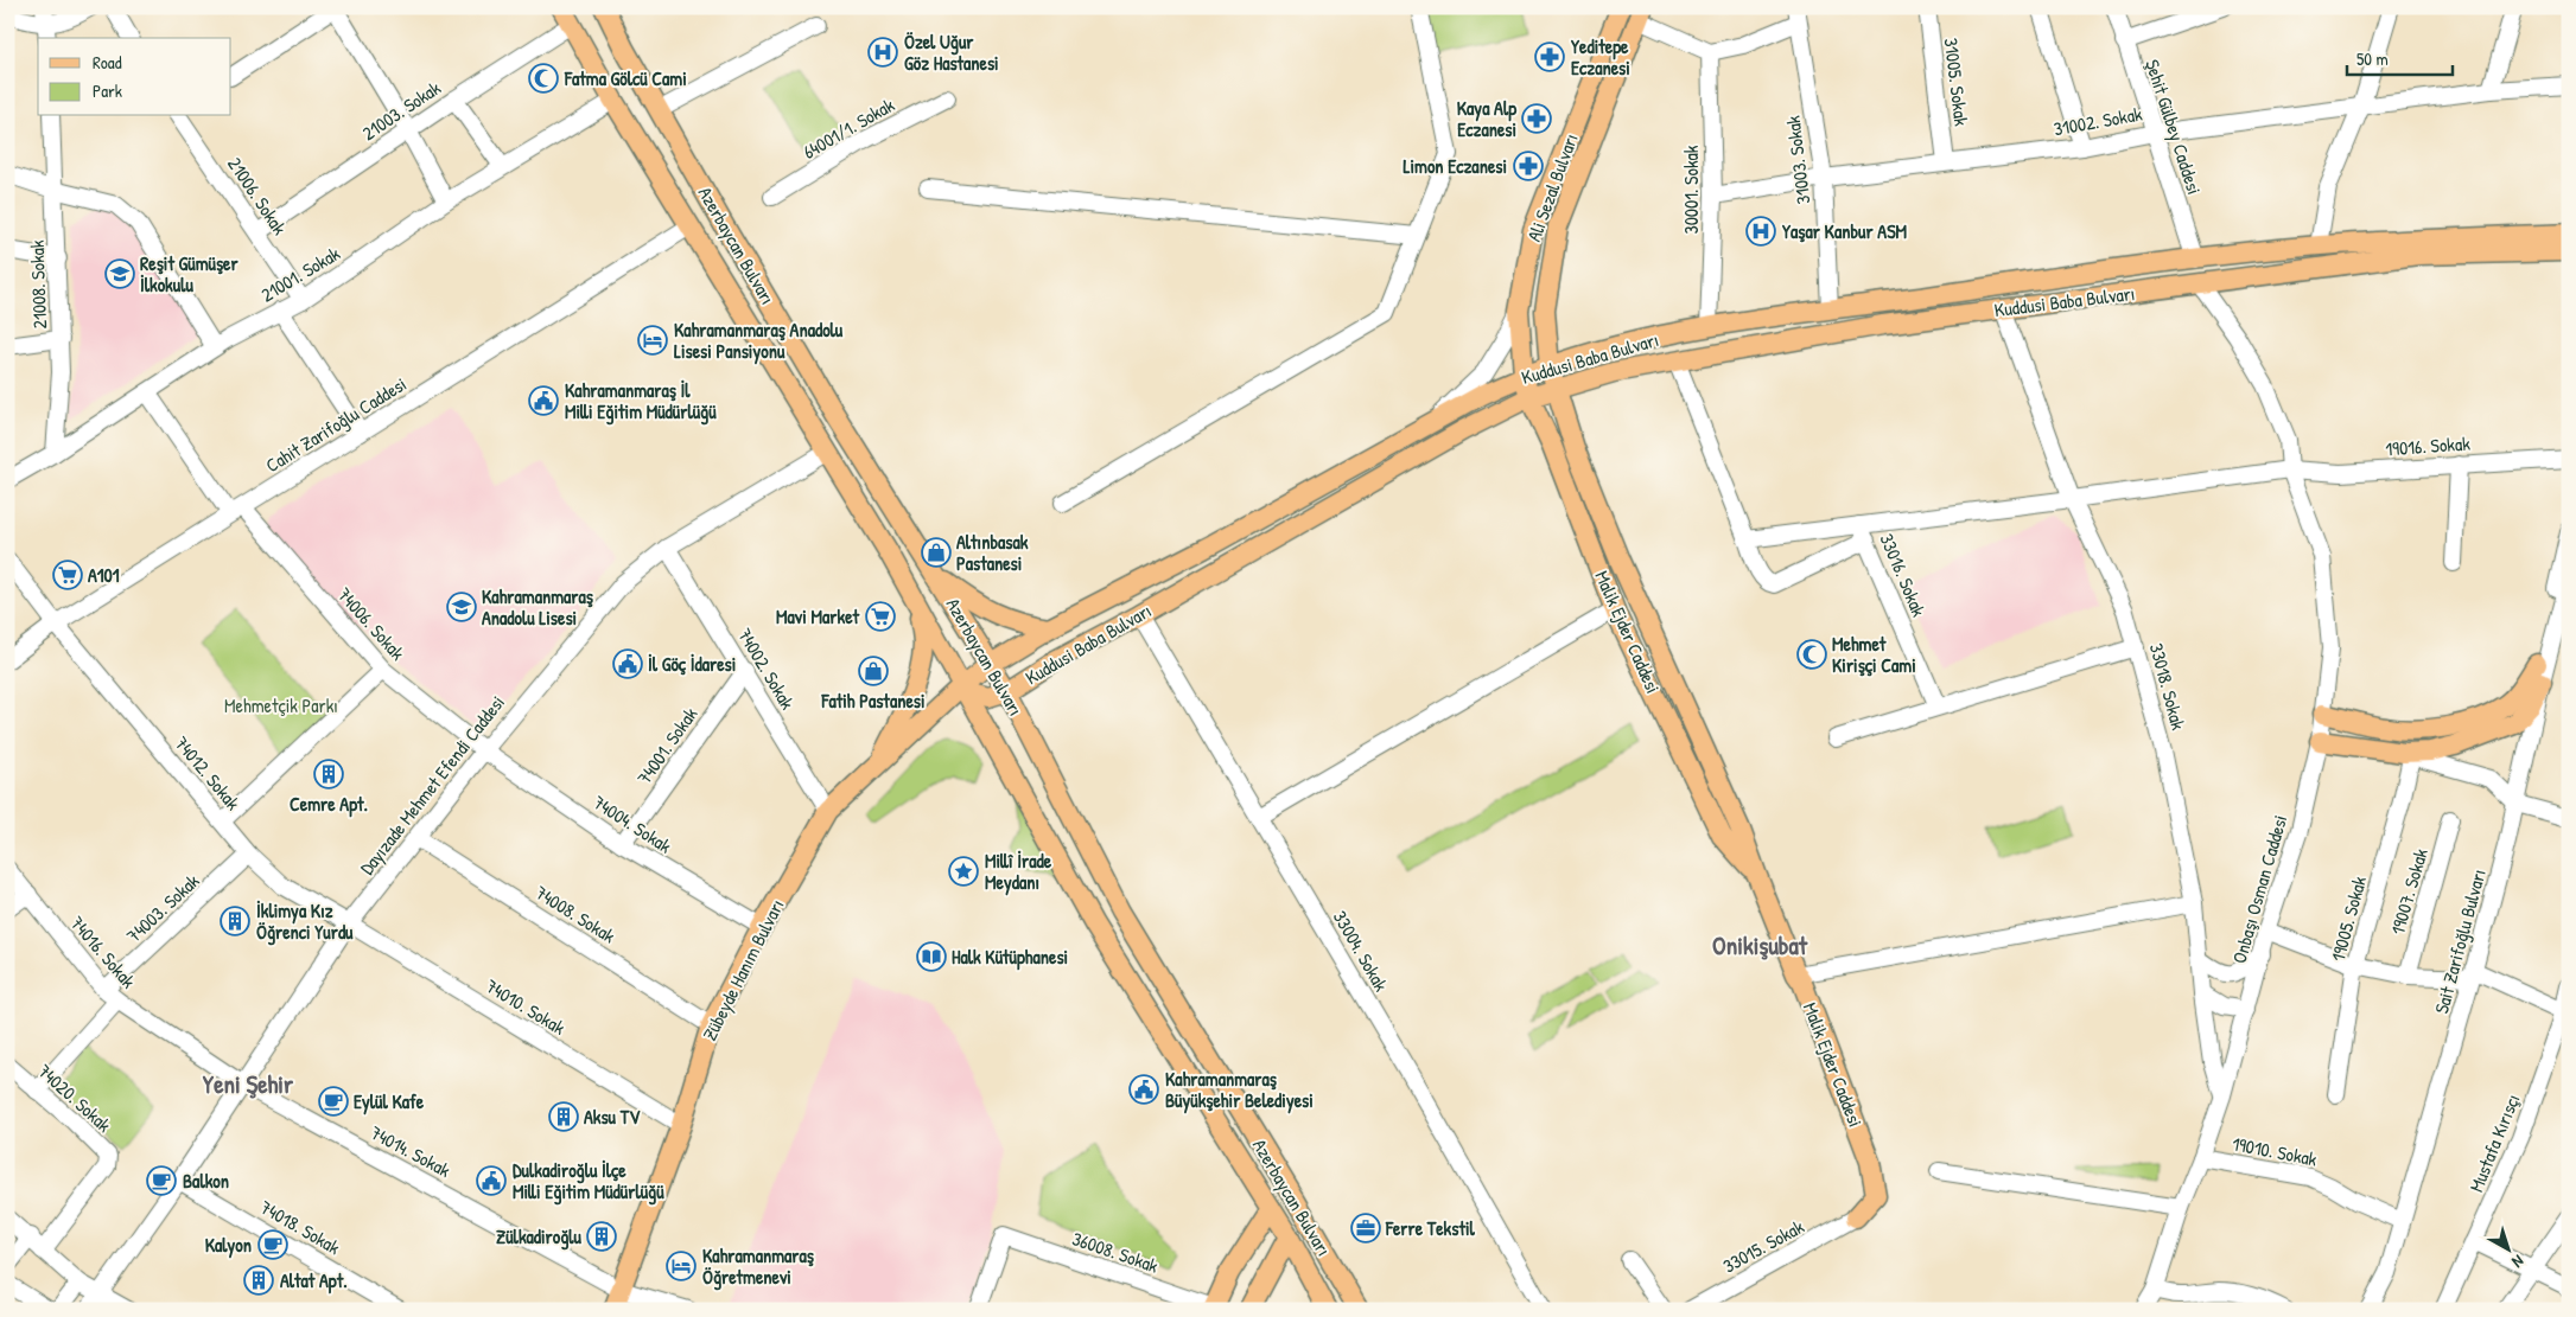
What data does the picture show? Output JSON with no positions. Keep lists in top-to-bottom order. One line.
{"streets":{"main road":["Ali Sezal Bulvarı","Azerbaycan Bulvarı","Kuddusi Baba Bulvarı","Malik Ejder Caddesi","Zübeyde Hanım Bulvarı"],"street":["31005. Sokak","21003. Sokak","31002. Sokak","Şehit Gülbey Caddesi","64001/1. Sokak","31003. Sokak","30001. Sokak","21006. Sokak","21001. Sokak","21008. Sokak","Cahit Zarifoğlu Caddesi","19016. Sokak","33016. Sokak","74006. Sokak","74002. Sokak","33018. Sokak","74001. Sokak","74012. Sokak","Dayızade Mehmet Efendi Caddesi","74004. Sokak","Onbaşı Osman Caddesi","19007. Sokak","74003. Sokak","74008. Sokak","19005. Sokak","Sait Zarifoğlu Bulvarı","33004. Sokak","74016. Sokak","74010. Sokak","74020. Sokak","Mustafa Kırısçı","74014. Sokak","19010. Sokak","74018. Sokak","33015. Sokak","36008. Sokak"]},"crossings":[["31005. Sokak","31002. Sokak"],["21003. Sokak","21006. Sokak"],["21003. Sokak","Azerbaycan Bulvarı"],["31002. Sokak","Şehit Gülbey Caddesi"],["31002. Sokak","31003. Sokak"],["31002. Sokak","30001. Sokak"],["Şehit Gülbey Caddesi","Kuddusi Baba Bulvarı"],["31003. Sokak","Kuddusi Baba Bulvarı"],["Ali Sezal Bulvarı","Kuddusi Baba Bulvarı"],["Ali Sezal Bulvarı","Malik Ejder Caddesi"],["30001. Sokak","Kuddusi Baba Bulvarı"],["21006. Sokak","21001. Sokak"],["Azerbaycan Bulvarı","21001. Sokak"],["Azerbaycan Bulvarı","Kuddusi Baba Bulvarı"],["Azerbaycan Bulvarı","Cahit Zarifoğlu Caddesi"],["Azerbaycan Bulvarı","Dayızade Mehmet Efendi Caddesi"],["Azerbaycan Bulvarı","Zübeyde Hanım Bulvarı"],["21001. Sokak","21008. Sokak"],["21001. Sokak","74006. Sokak"],["Kuddusi Baba Bulvarı","Malik Ejder Caddesi"],["Kuddusi Baba Bulvarı","33018. Sokak"],["Kuddusi Baba Bulvarı","Onbaşı Osman Caddesi"],["Kuddusi Baba Bulvarı","33004. Sokak"],["Kuddusi Baba Bulvarı","Zübeyde Hanım Bulvarı"],["Cahit Zarifoğlu Caddesi","74006. Sokak"],["Cahit Zarifoğlu Caddesi","74012. Sokak"],["19016. Sokak","33016. Sokak"],["19016. Sokak","33018. Sokak"],["19016. Sokak","Onbaşı Osman Caddesi"],["74006. Sokak","Dayızade Mehmet Efendi Caddesi"],["74006. Sokak","74004. Sokak"],["Malik Ejder Caddesi","33015. Sokak"],["74002. Sokak","74001. Sokak"],["74002. Sokak","Dayızade Mehmet Efendi Caddesi"],["74002. Sokak","Zübeyde Hanım Bulvarı"],["33018. Sokak","Onbaşı Osman Caddesi"],["74001. Sokak","74004. Sokak"],["74012. Sokak","Dayızade Mehmet Efendi Caddesi"],["74012. Sokak","74003. Sokak"],["74012. Sokak","74010. Sokak"],["Dayızade Mehmet Efendi Caddesi","74004. Sokak"],["Dayızade Mehmet Efendi Caddesi","74008. Sokak"],["Dayızade Mehmet Efendi Caddesi","74016. Sokak"],["Dayızade Mehmet Efendi Caddesi","74010. Sokak"],["Dayızade Mehmet Efendi Caddesi","74014. Sokak"],["Dayızade Mehmet Efendi Caddesi","74018. Sokak"],["74004. Sokak","Zübeyde Hanım Bulvarı"],["Onbaşı Osman Caddesi","19010. Sokak"],["74003. Sokak","74016. Sokak"],["74003. Sokak","74020. Sokak"],["74008. Sokak","Zübeyde Hanım Bulvarı"],["Sait Zarifoğlu Bulvarı","19010. Sokak"],["74016. Sokak","74014. Sokak"],["Zübeyde Hanım Bulvarı","74010. Sokak"],["Zübeyde Hanım Bulvarı","74014. Sokak"]],"districts":["Onikişubat","Yeni Şehir"],"parks":["Mehmetçik Parkı"],"places":{"hospital":["Özel Uğur Göz Hastanesi","Yaşar Kanbur ASM"],"pharmacy":["Yeditepe Eczanesi","Kaya Alp Eczanesi","Limon Eczanesi"],"mosque":["Fatma Gölcü Cami","Mehmet Kirişçi Cami"],"school or university":["Reşit Gümüşer İlkokulu","Kahramanmaraş Anadolu Lisesi"],"hotel":["Kahramanmaraş Anadolu Lisesi Pansiyonu","Kahramanmaraş Öğretmenevi"],"public building":["Kahramanmaraş İl Milli Eğitim Müdürlüğü","İl Göç İdaresi","Kahramanmaraş Büyükşehir Belediyesi","Dulkadiroğlu İlçe Milli Eğitim Müdürlüğü"],"shop":["Altınbasak Pastanesi","Fatih Pastanesi"],"supermarket":["A101","Mavi Market"],"building":["Cemre Apt.","İklimya Kız Öğrenci Yurdu","Aksu TV","Zülkadiroğlu","Altat Apt."],"place":["Millî İrade Meydanı"],"library":["Halk Kütüphanesi"],"cafe":["Eylül Kafe","Balkon","Kalyon"],"office":["Ferre Tekstil"]},"legend":["Road","Park"],"scale_bar":"50 m","north":"bottom right"}
